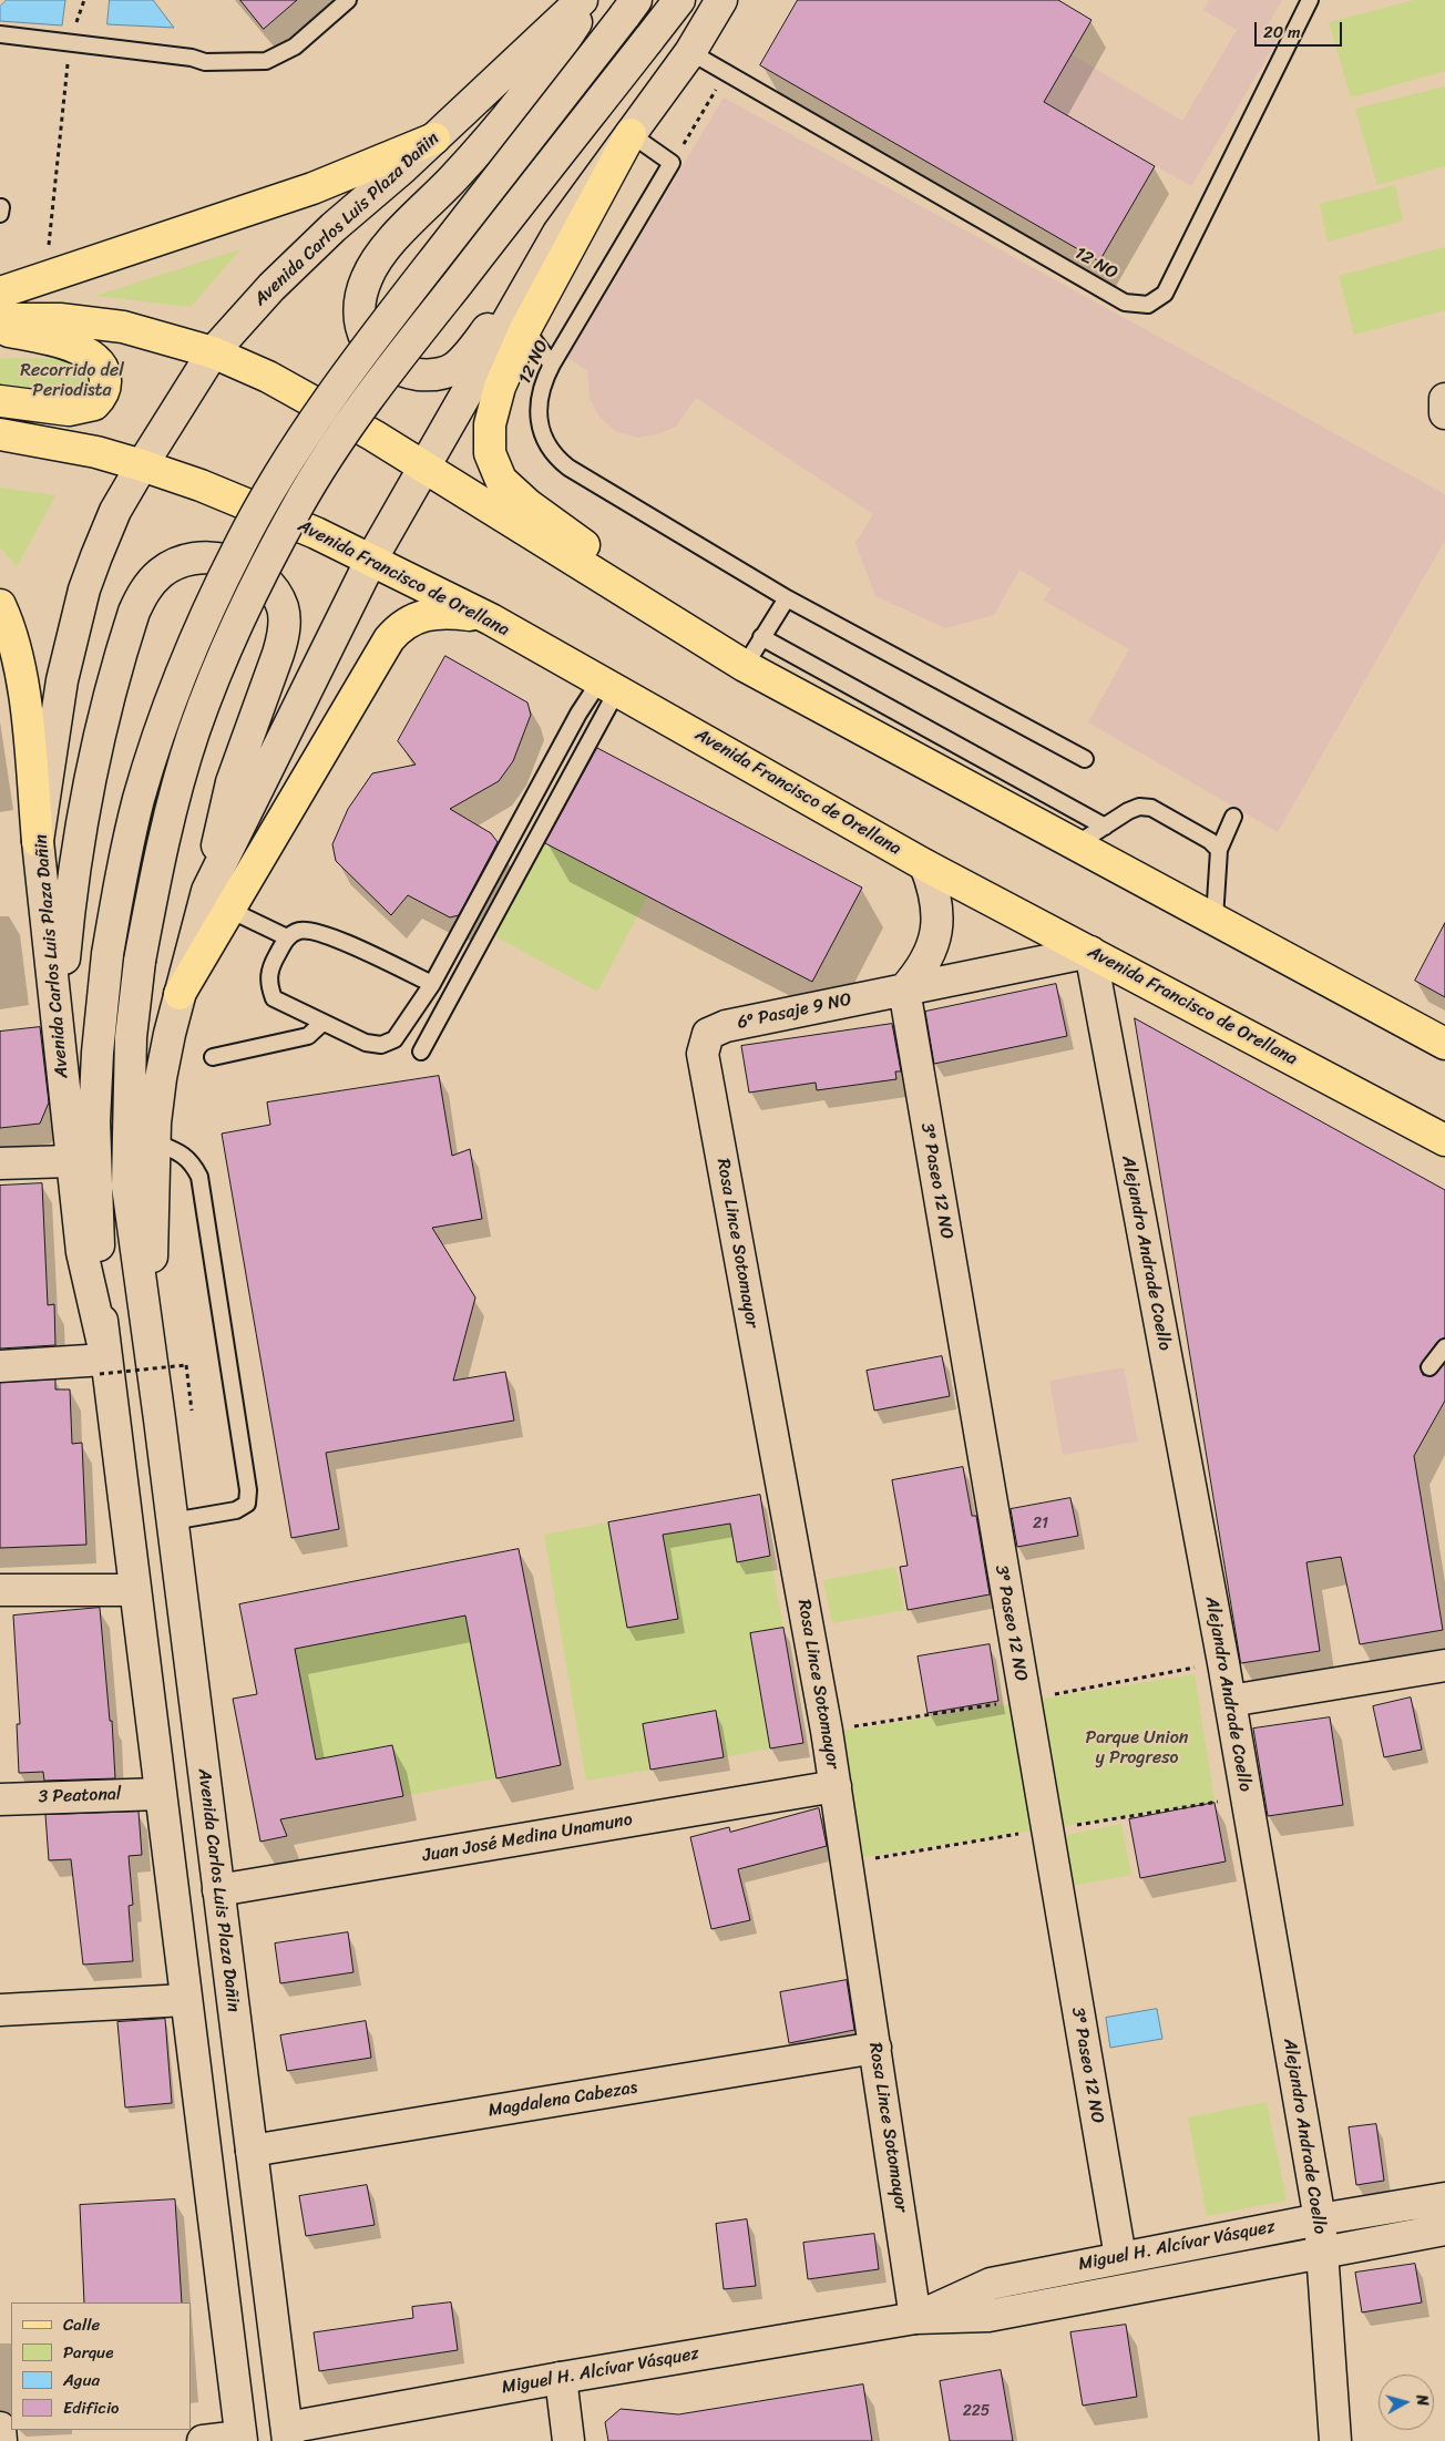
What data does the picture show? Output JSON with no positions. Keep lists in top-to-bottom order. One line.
{"streets":{"main road":["Avenida Carlos Luis Plaza Dañin","Avenida Francisco de Orellana","6º Pasaje 9 NO","3º Paseo 12 NO","Rosa Lince Sotomayor","Alejandro Andrade Coello","3 Peatonal","Juan José Medina Unamuno","Magdalena Cabezas","Miguel H. Alcívar Vásquez"],"lane":["12 NO"]},"crossings":[["Avenida Carlos Luis Plaza Dañin","Avenida Francisco de Orellana"],["Avenida Carlos Luis Plaza Dañin","3 Peatonal"],["Avenida Carlos Luis Plaza Dañin","Juan José Medina Unamuno"],["Avenida Carlos Luis Plaza Dañin","Magdalena Cabezas"],["Avenida Carlos Luis Plaza Dañin","Miguel H. Alcívar Vásquez"],["Avenida Francisco de Orellana","6º Pasaje 9 NO"],["Avenida Francisco de Orellana","Alejandro Andrade Coello"],["6º Pasaje 9 NO","3º Paseo 12 NO"],["6º Pasaje 9 NO","Rosa Lince Sotomayor"],["6º Pasaje 9 NO","Alejandro Andrade Coello"],["3º Paseo 12 NO","Miguel H. Alcívar Vásquez"],["Rosa Lince Sotomayor","Juan José Medina Unamuno"],["Rosa Lince Sotomayor","Magdalena Cabezas"],["Rosa Lince Sotomayor","Miguel H. Alcívar Vásquez"],["Alejandro Andrade Coello","Miguel H. Alcívar Vásquez"]],"parks":["Recorrido del Periodista","Parque Union y Progreso"],"house_numbers":["21","225"],"legend":["Calle","Parque","Agua","Edificio"],"scale_bar":"20 m","north":"right"}
